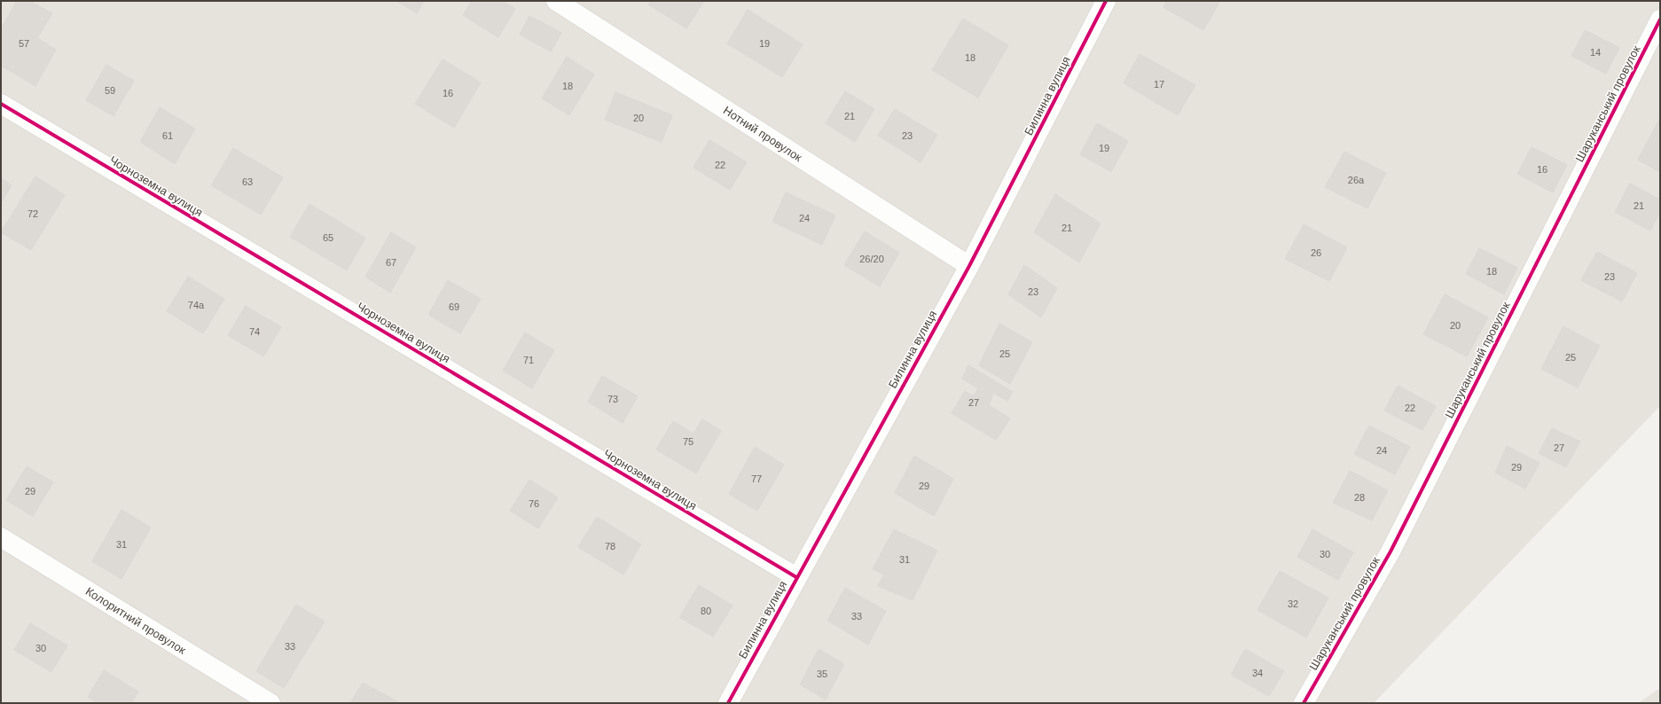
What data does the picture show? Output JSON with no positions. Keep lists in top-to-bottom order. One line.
{"streets":{"street":["Билинна вулиця","Шаруканський провулок","Нотний провулок","Чорноземна вулиця","Колоритний провулок"]},"crossings":[["Билинна вулиця","Нотний провулок"],["Билинна вулиця","Чорноземна вулиця"]],"house_numbers":["57","19","14","18","17","18","59","16","21","20","61","23","19","22","16","26а","63","21","72","24","21","65","26","26/20","67","18","23","23","74а","69","20","74","25","25","71","73","27","22","75","27","24","29","77","29","29","28","76","31","78","30","31","32","80","33","33","30","34","35"]}
